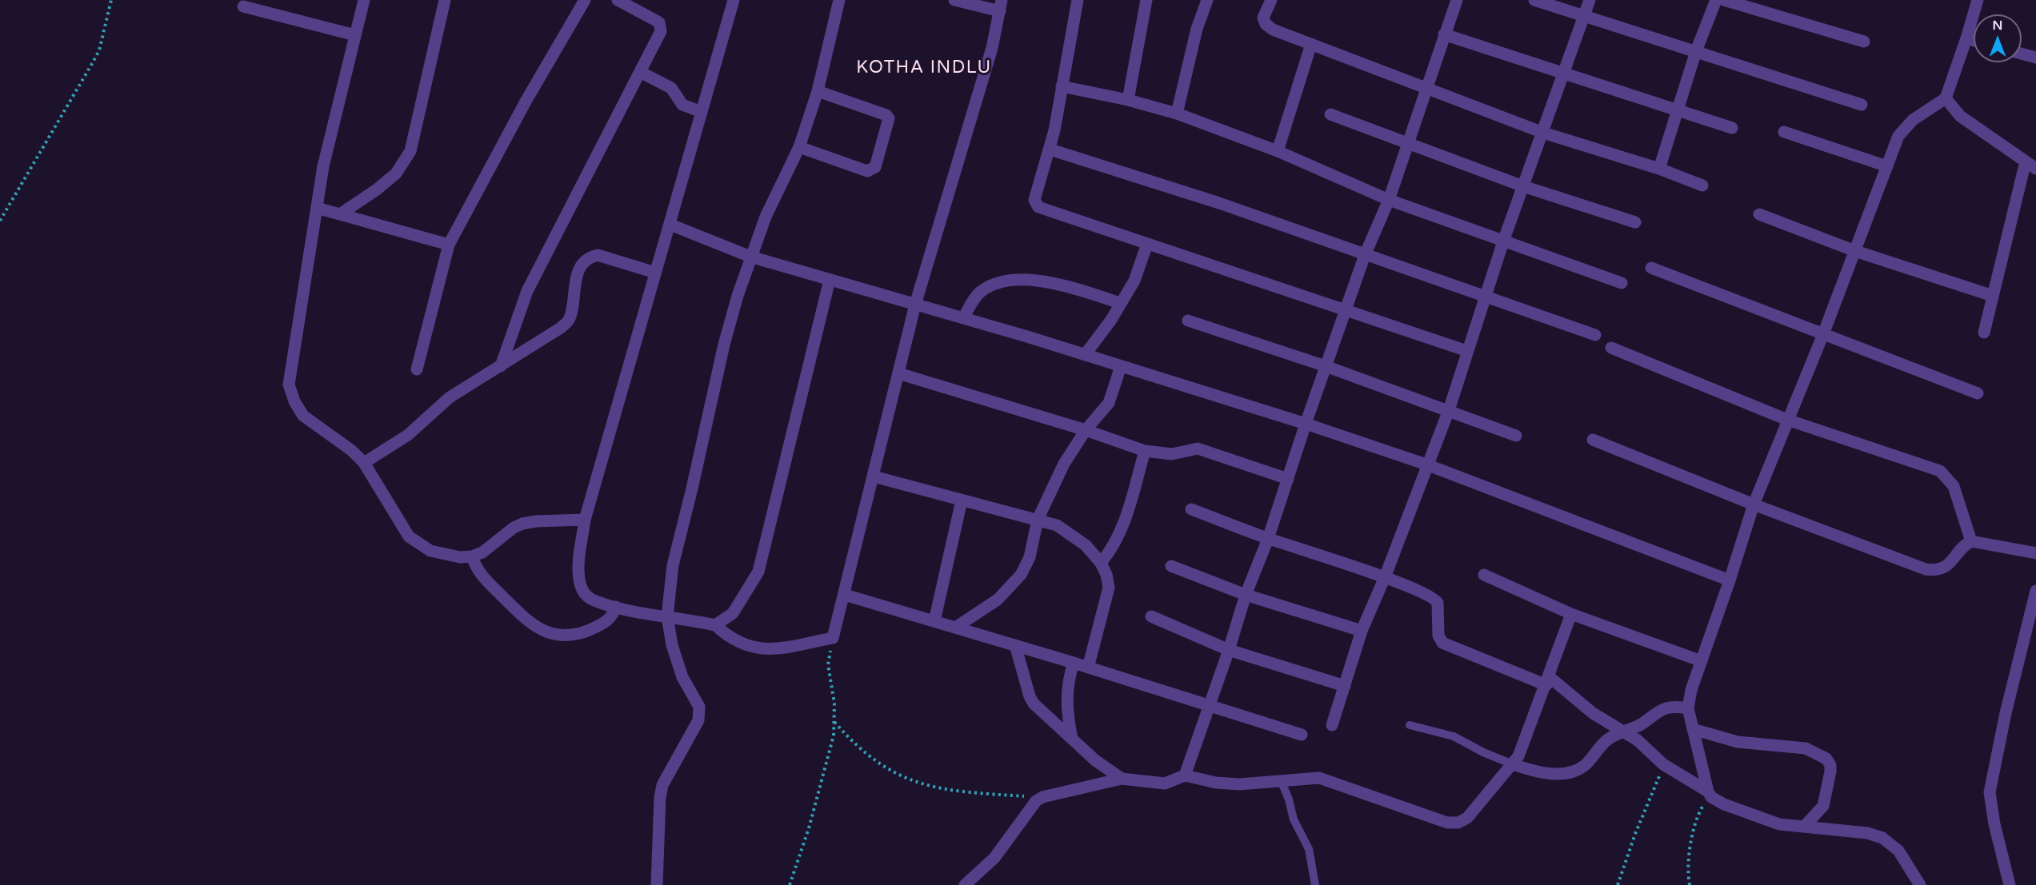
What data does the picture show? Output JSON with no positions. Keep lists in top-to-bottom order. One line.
{"districts":["KOTHA INDLU"],"north":"top"}
